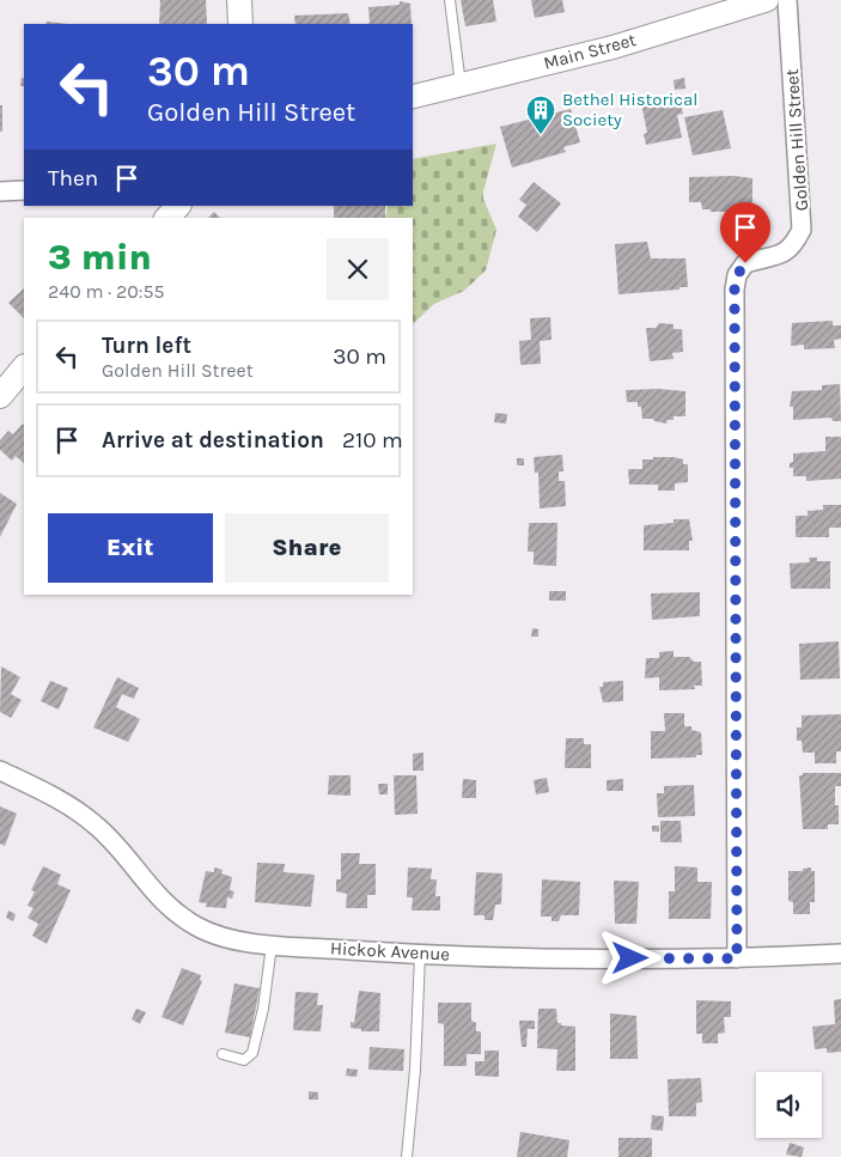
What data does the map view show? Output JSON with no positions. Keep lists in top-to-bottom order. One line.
{"streets":{"street":["Main Street","Golden Hill Street","Hickok Avenue"]},"crossings":[["Golden Hill Street","Hickok Avenue"]],"places":{"building":["Bethel Historical Society"]},"page":{"turn":["30 m","Golden Hill Street"],"then":"Then","heading":["3 min","240 m · 20:55"],"list":[{"name":"Turn left","note":"Golden Hill Street","value":"30 m"},{"name":"Arrive at destination","value":"210 m"}],"buttons":["Exit","Share"]}}
